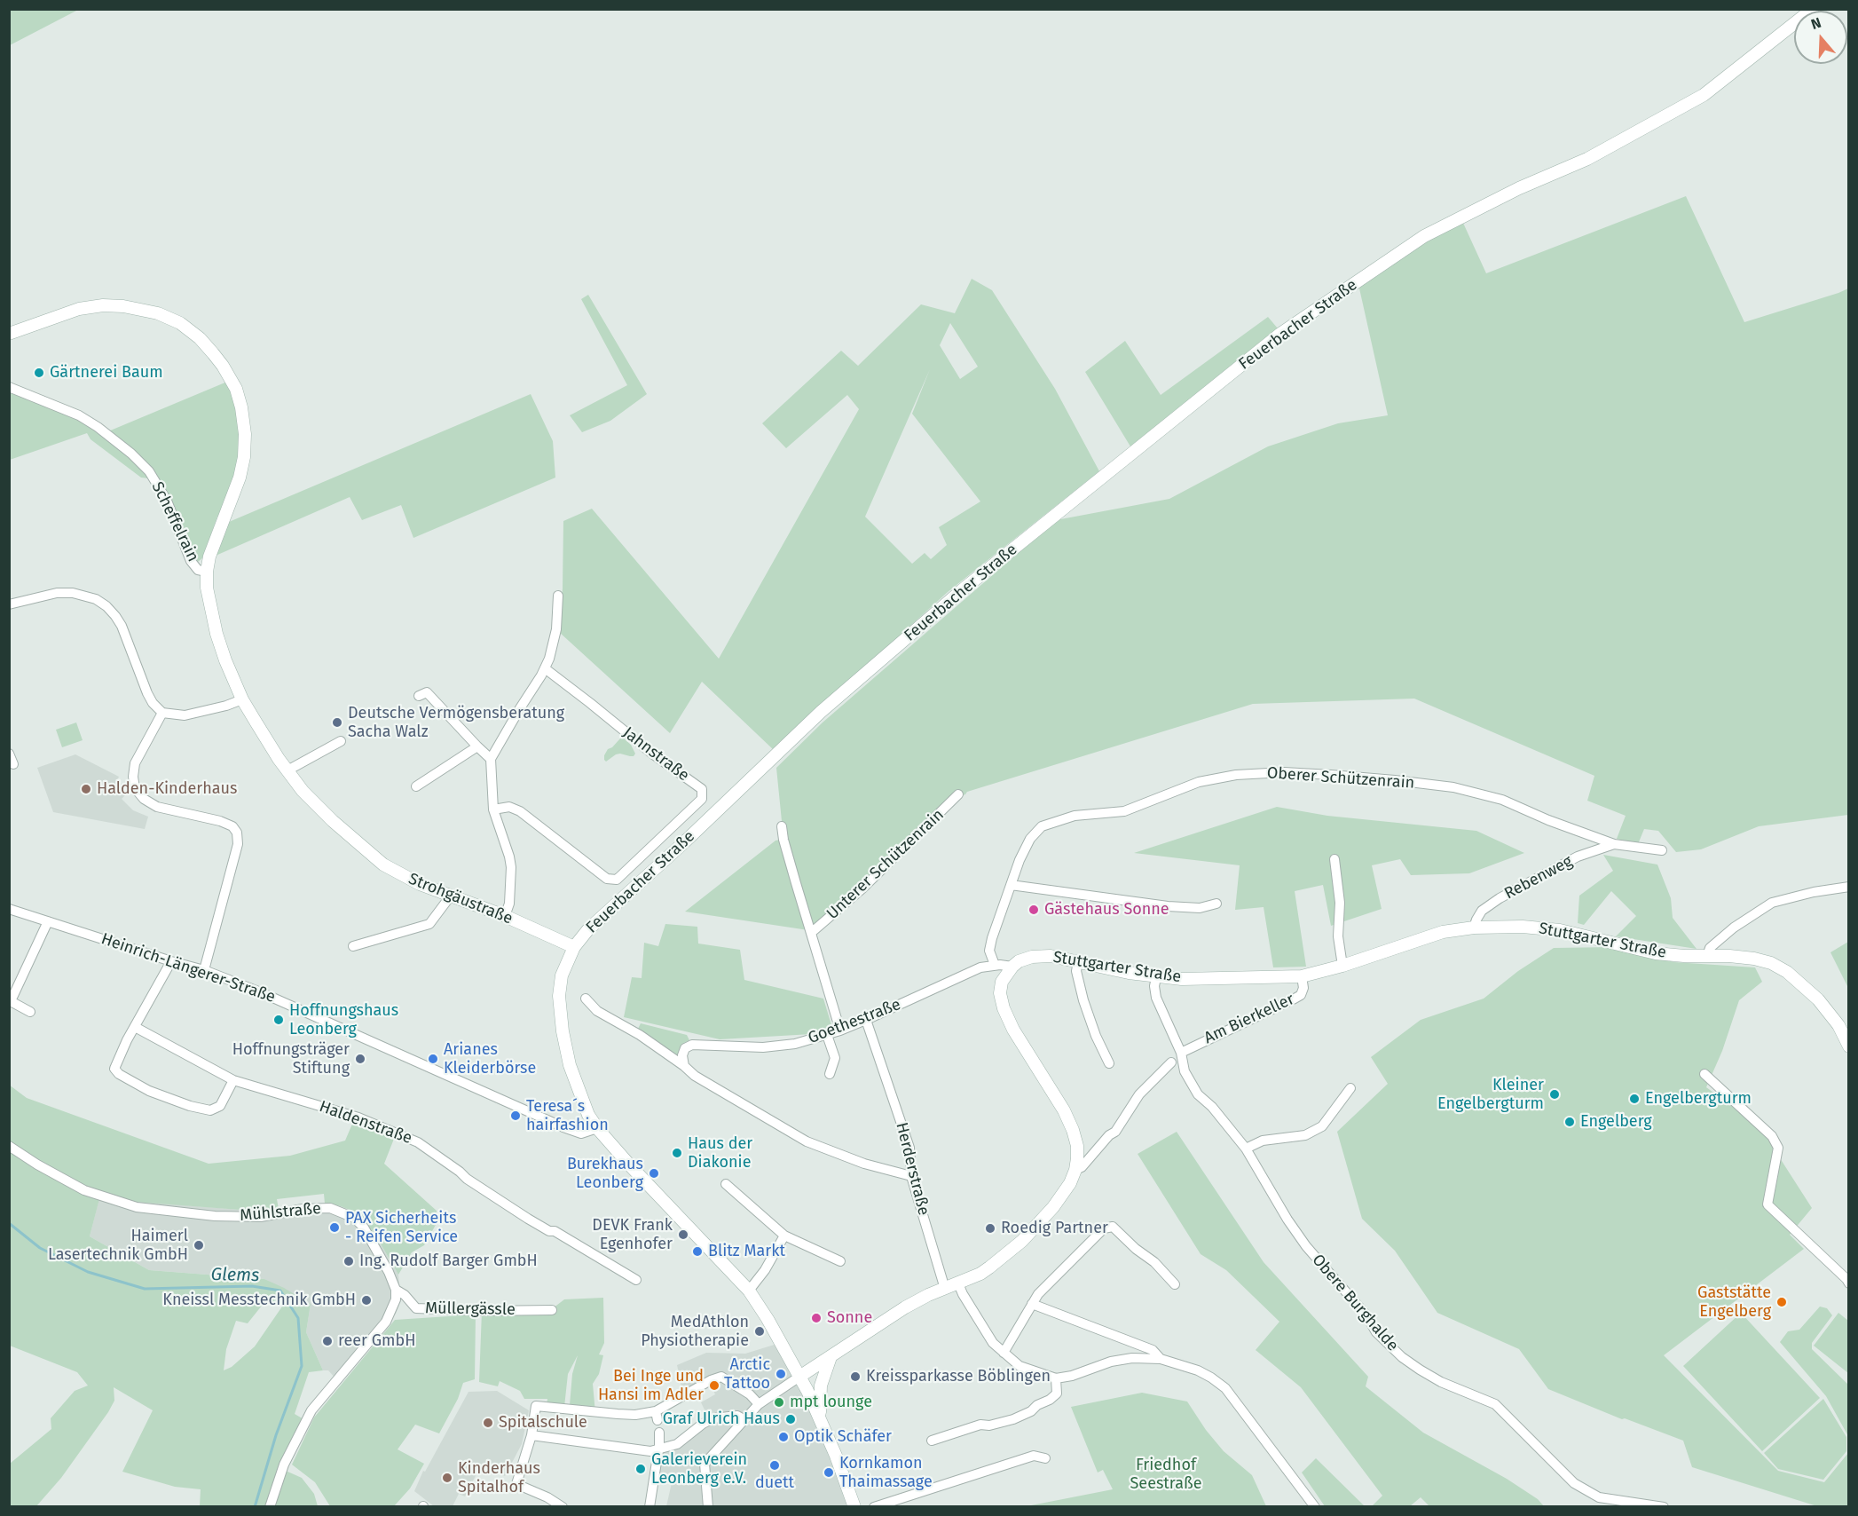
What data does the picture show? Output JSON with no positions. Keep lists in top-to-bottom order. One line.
{"streets":{"main road":["Feuerbacher Straße","Strohgäustraße","Stuttgarter Straße"],"street":["Scheffelrain","Jahnstraße","Oberer Schützenrain","Unterer Schützenrain","Rebenweg","Heinrich-Längerer-Straße","Am Bierkeller","Goethestraße","Haldenstraße","Herderstraße","Mühlstraße","Obere Burghalde","Müllergässle"]},"crossings":[["Feuerbacher Straße","Strohgäustraße"],["Feuerbacher Straße","Heinrich-Längerer-Straße"],["Scheffelrain","Strohgäustraße"],["Oberer Schützenrain","Rebenweg"],["Oberer Schützenrain","Goethestraße"],["Unterer Schützenrain","Goethestraße"],["Rebenweg","Stuttgarter Straße"],["Stuttgarter Straße","Am Bierkeller"],["Stuttgarter Straße","Goethestraße"],["Stuttgarter Straße","Obere Burghalde"],["Am Bierkeller","Obere Burghalde"],["Goethestraße","Herderstraße"],["Mühlstraße","Müllergässle"]],"water":["Glems"],"parks":["Friedhof Seestraße"],"places":["Gärtnerei Baum","Deutsche Vermögensberatung Sacha Walz","Halden-Kinderhaus","Gästehaus Sonne","Hoffnungshaus Leonberg","Hoffnungsträger Stiftung","Arianes Kleiderbörse","Kleiner Engelbergturm","Engelbergturm","Teresa´s hairfashion","Engelberg","Haus der Diakonie","Burekhaus Leonberg","PAX Sicherheits - Reifen Service","Roedig Partner","DEVK Frank Egenhofer","Haimerl Lasertechnik GmbH","Blitz Markt","Ing. Rudolf Barger GmbH","Kneissl Messtechnik GmbH","Gaststätte Engelberg","Sonne","MedAthlon Physiotherapie","reer GmbH","Arctic Tattoo","Kreissparkasse Böblingen","Bei Inge und Hansi im Adler","mpt lounge","Graf Ulrich Haus","Spitalschule","Optik Schäfer","duett","Galerieverein Leonberg e.V.","Kornkamon Thaimassage","Kinderhaus Spitalhof"],"north":"top"}
